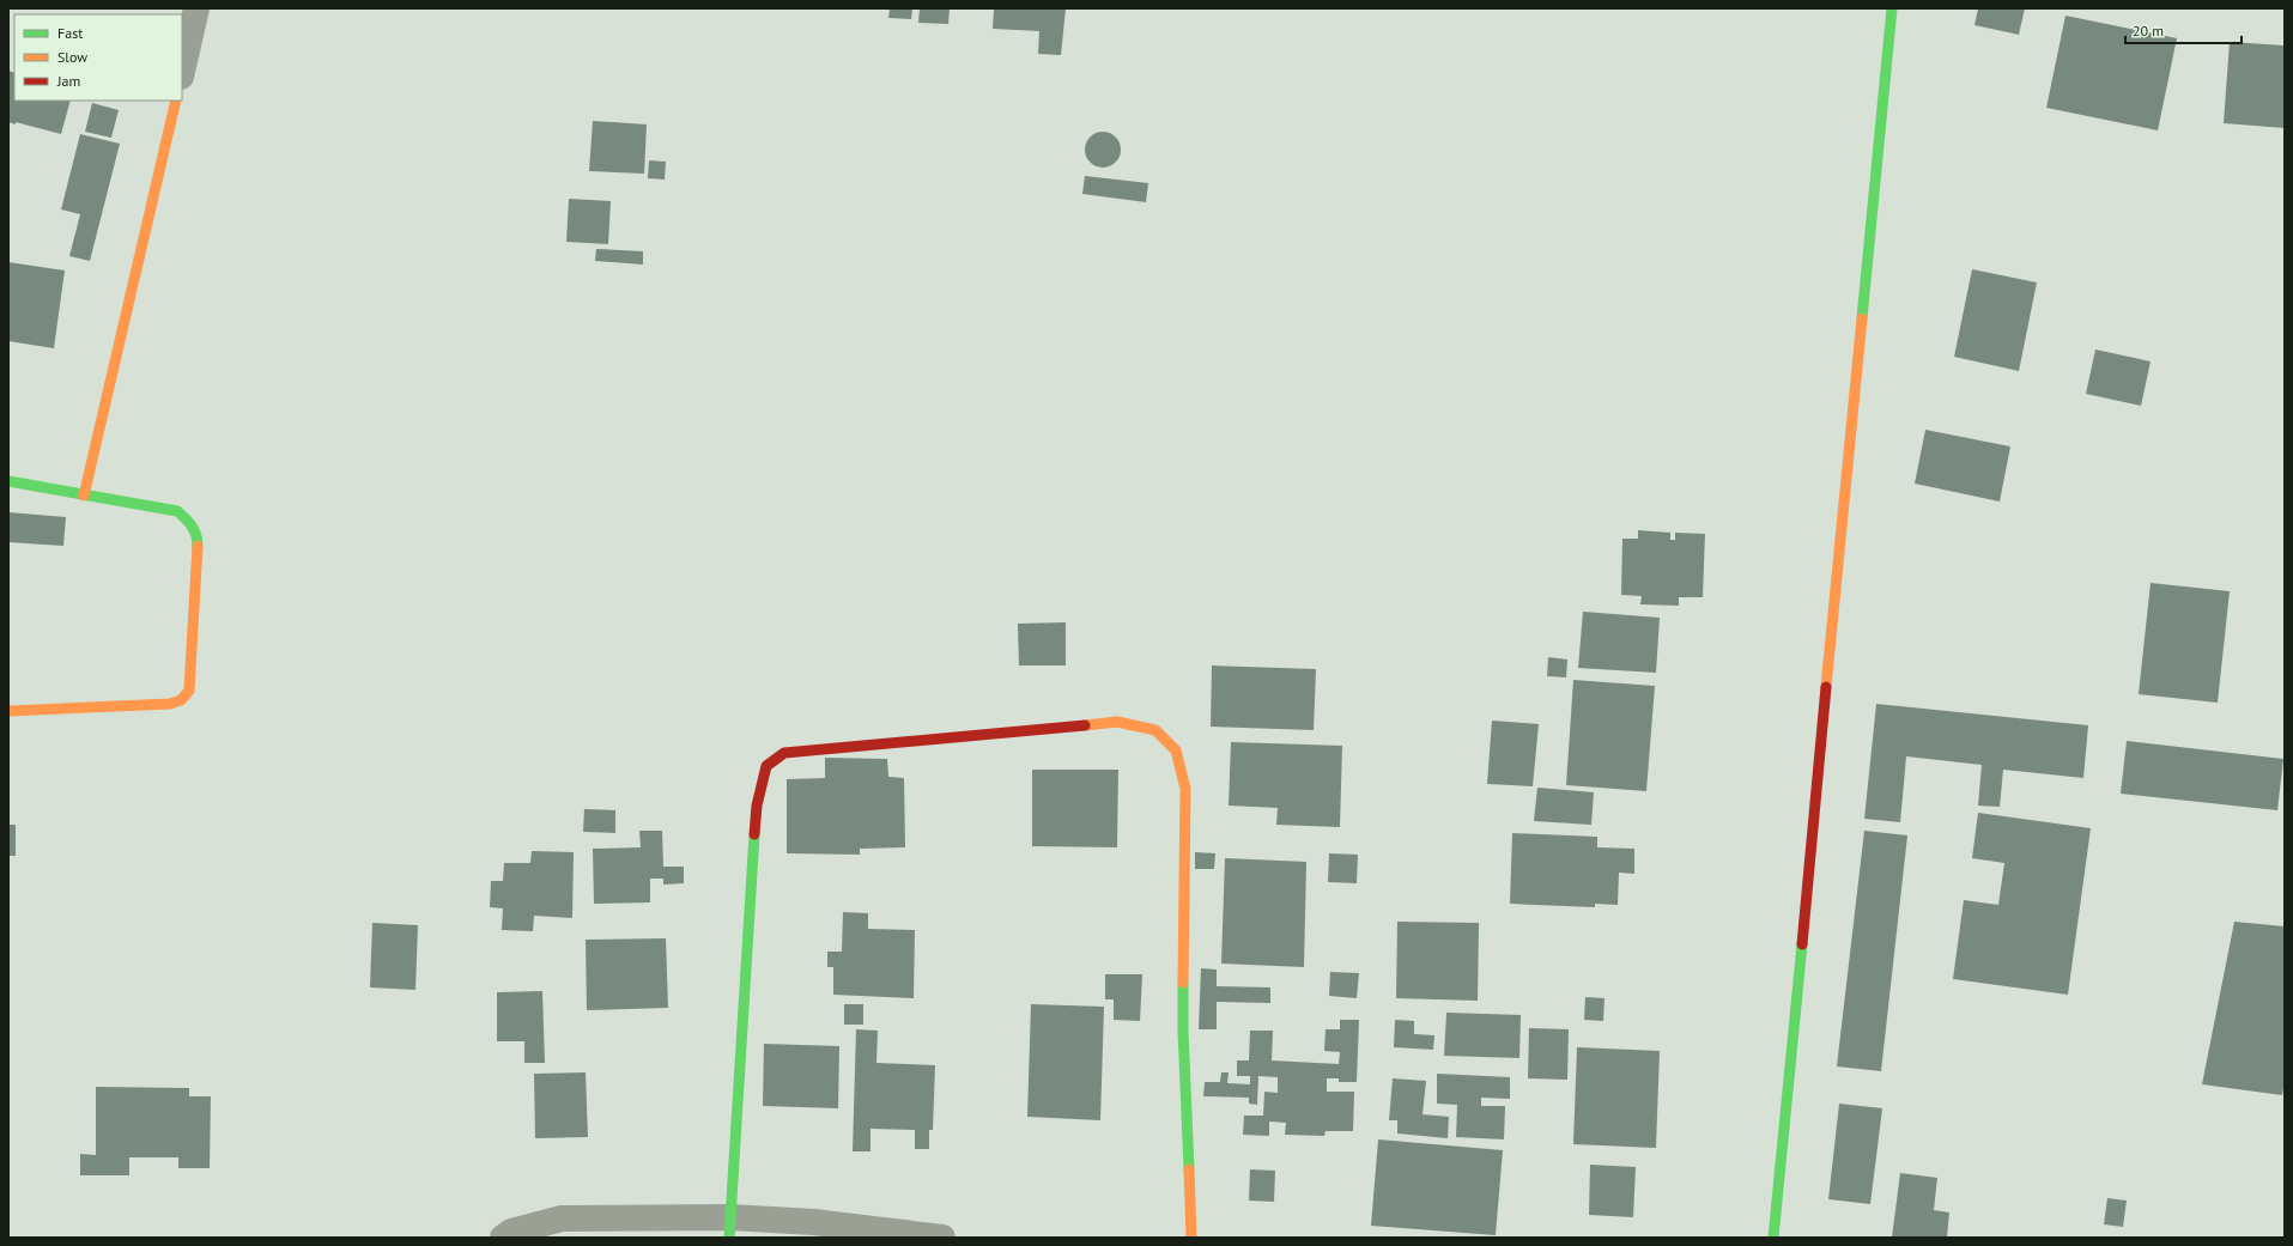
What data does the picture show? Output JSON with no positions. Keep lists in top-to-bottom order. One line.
{"legend":["Fast","Slow","Jam"],"scale_bar":"20 m"}
